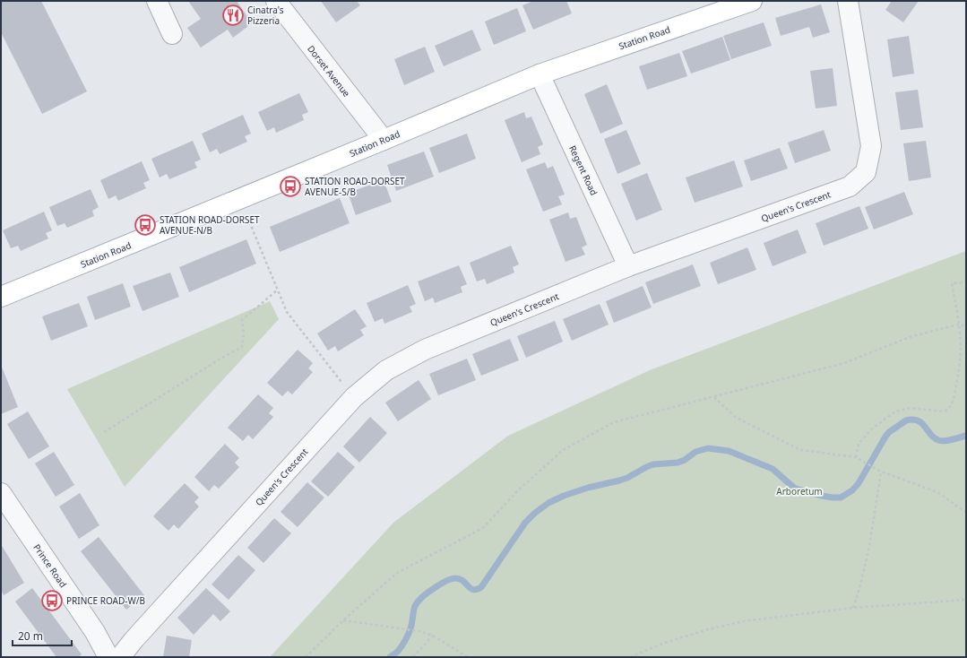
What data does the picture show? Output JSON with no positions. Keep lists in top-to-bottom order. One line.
{"streets":{"main road":["Station Road"],"street":["Dorset Avenue","Regent Road","Queen's Crescent","Prince Road"]},"crossings":[["Station Road","Dorset Avenue"],["Station Road","Regent Road"],["Regent Road","Queen's Crescent"]],"parks":["Arboretum"],"places":{"restaurant":["Cinatra's Pizzeria"],"bus stop":["STATION ROAD-DORSET AVENUE-S/B","STATION ROAD-DORSET AVENUE-N/B","PRINCE ROAD-W/B"]},"scale_bar":"20 m"}
